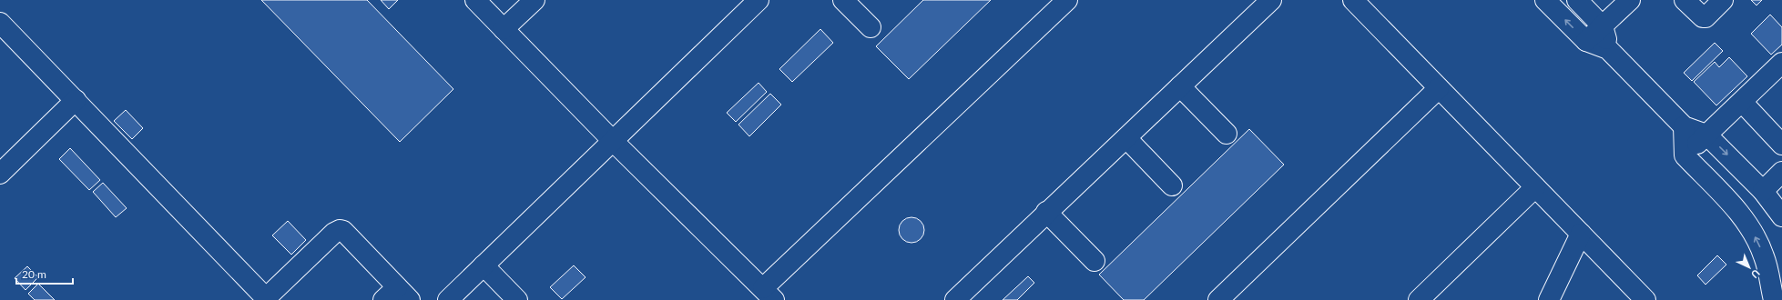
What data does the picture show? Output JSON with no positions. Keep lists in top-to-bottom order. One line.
{"scale_bar":"20 m","north":"bottom right"}
